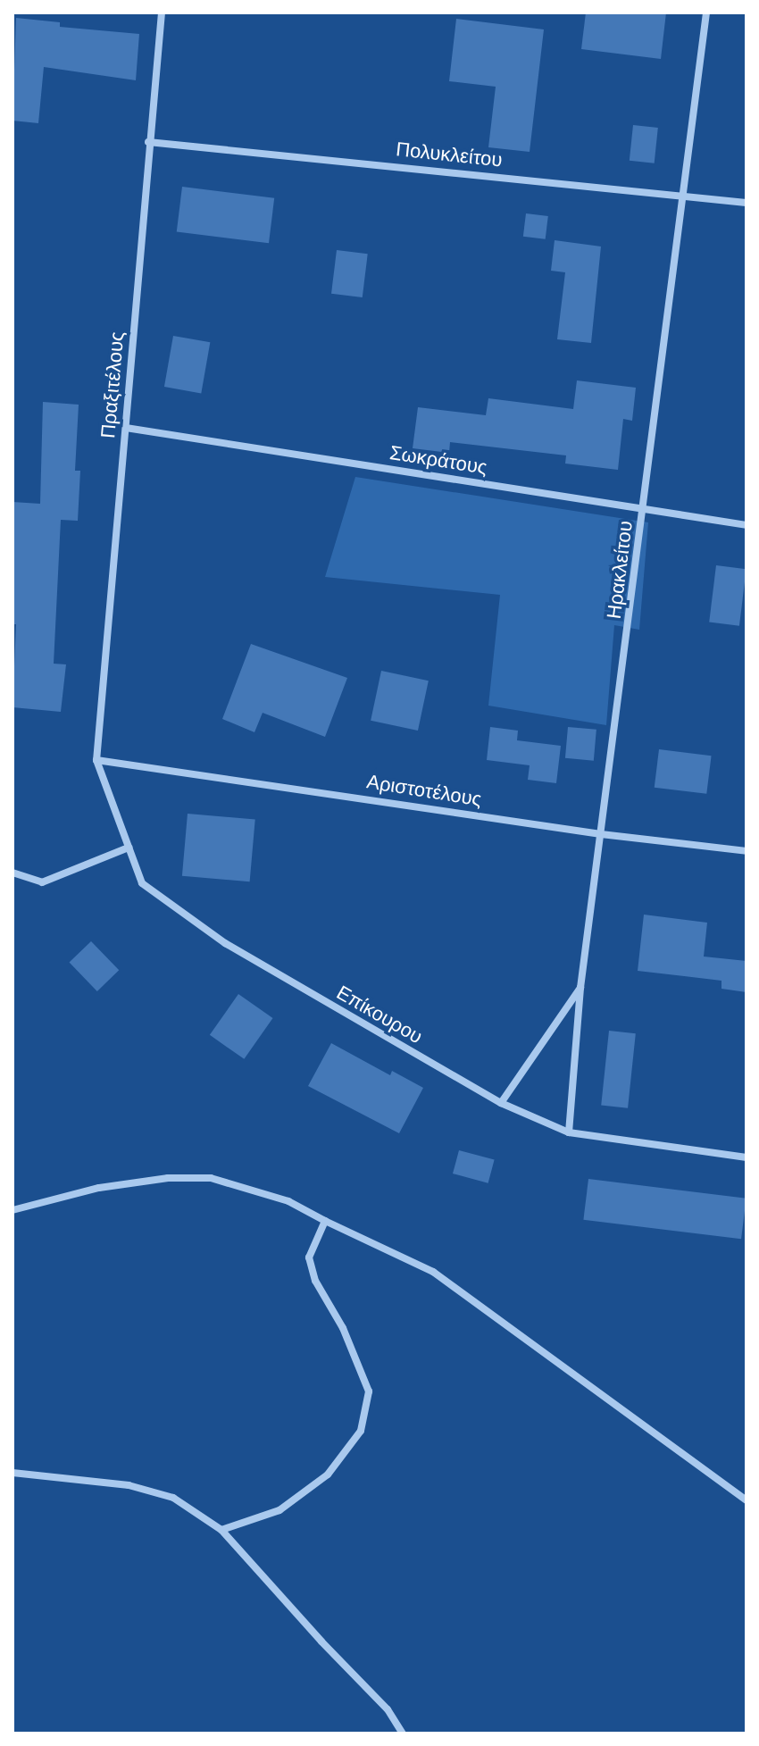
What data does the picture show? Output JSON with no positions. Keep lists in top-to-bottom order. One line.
{"streets":{"street":["Πολυκλείτου","Πραξιτέλους","Σωκράτους","Ηρακλείτου","Αριστοτέλους","Επίκουρου"]},"crossings":[["Πολυκλείτου","Πραξιτέλους"],["Πολυκλείτου","Ηρακλείτου"],["Πραξιτέλους","Σωκράτους"],["Πραξιτέλους","Αριστοτέλους"],["Πραξιτέλους","Επίκουρου"],["Σωκράτους","Ηρακλείτου"],["Ηρακλείτου","Αριστοτέλους"],["Ηρακλείτου","Επίκουρου"],["Αριστοτέλους","Επίκουρου"]]}
